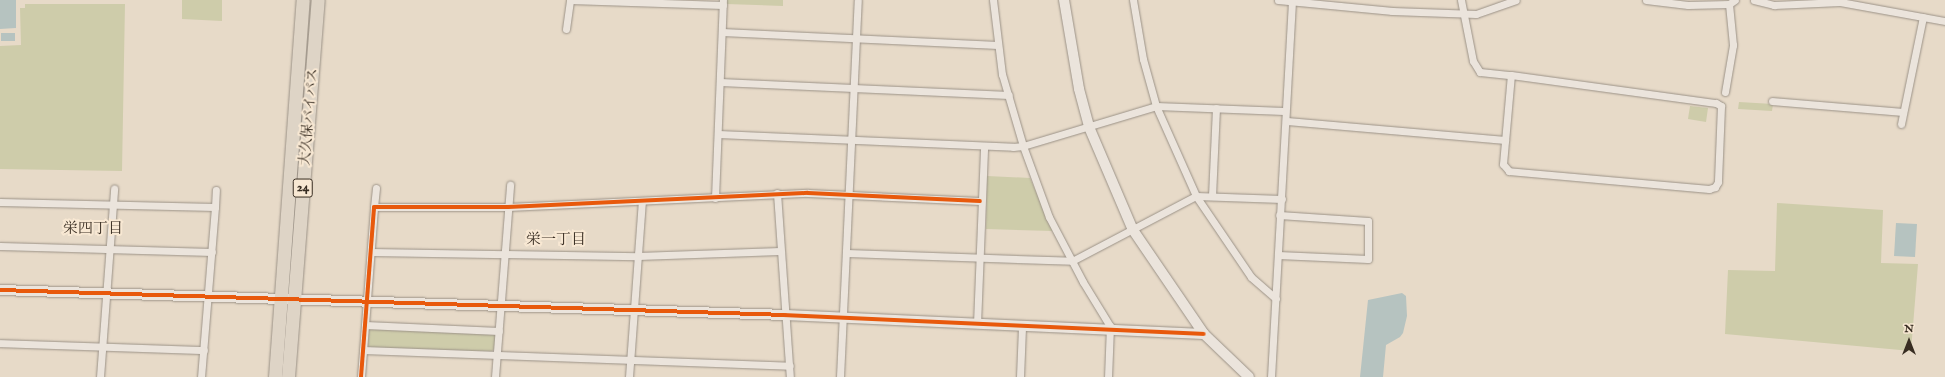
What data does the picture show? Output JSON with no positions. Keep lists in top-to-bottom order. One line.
{"streets":{"highway":["大久保バイパス","24"]},"districts":["栄四丁目","栄一丁目"],"north":"top"}
